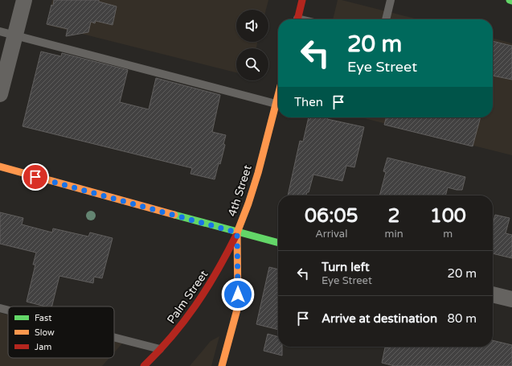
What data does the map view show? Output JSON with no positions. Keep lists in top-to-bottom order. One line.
{"streets":{"street":["4th Street","Palm Street"]},"crossings":[["4th Street","Palm Street"]],"legend":["Fast","Slow","Jam"],"page":{"turn":["20 m","Eye Street"],"then":"Then","eta":["06:05","Arrival","2","min","100","m"],"list":[{"name":"Turn left","note":"Eye Street","value":"20 m"},{"name":"Arrive at destination","value":"80 m"}]}}
